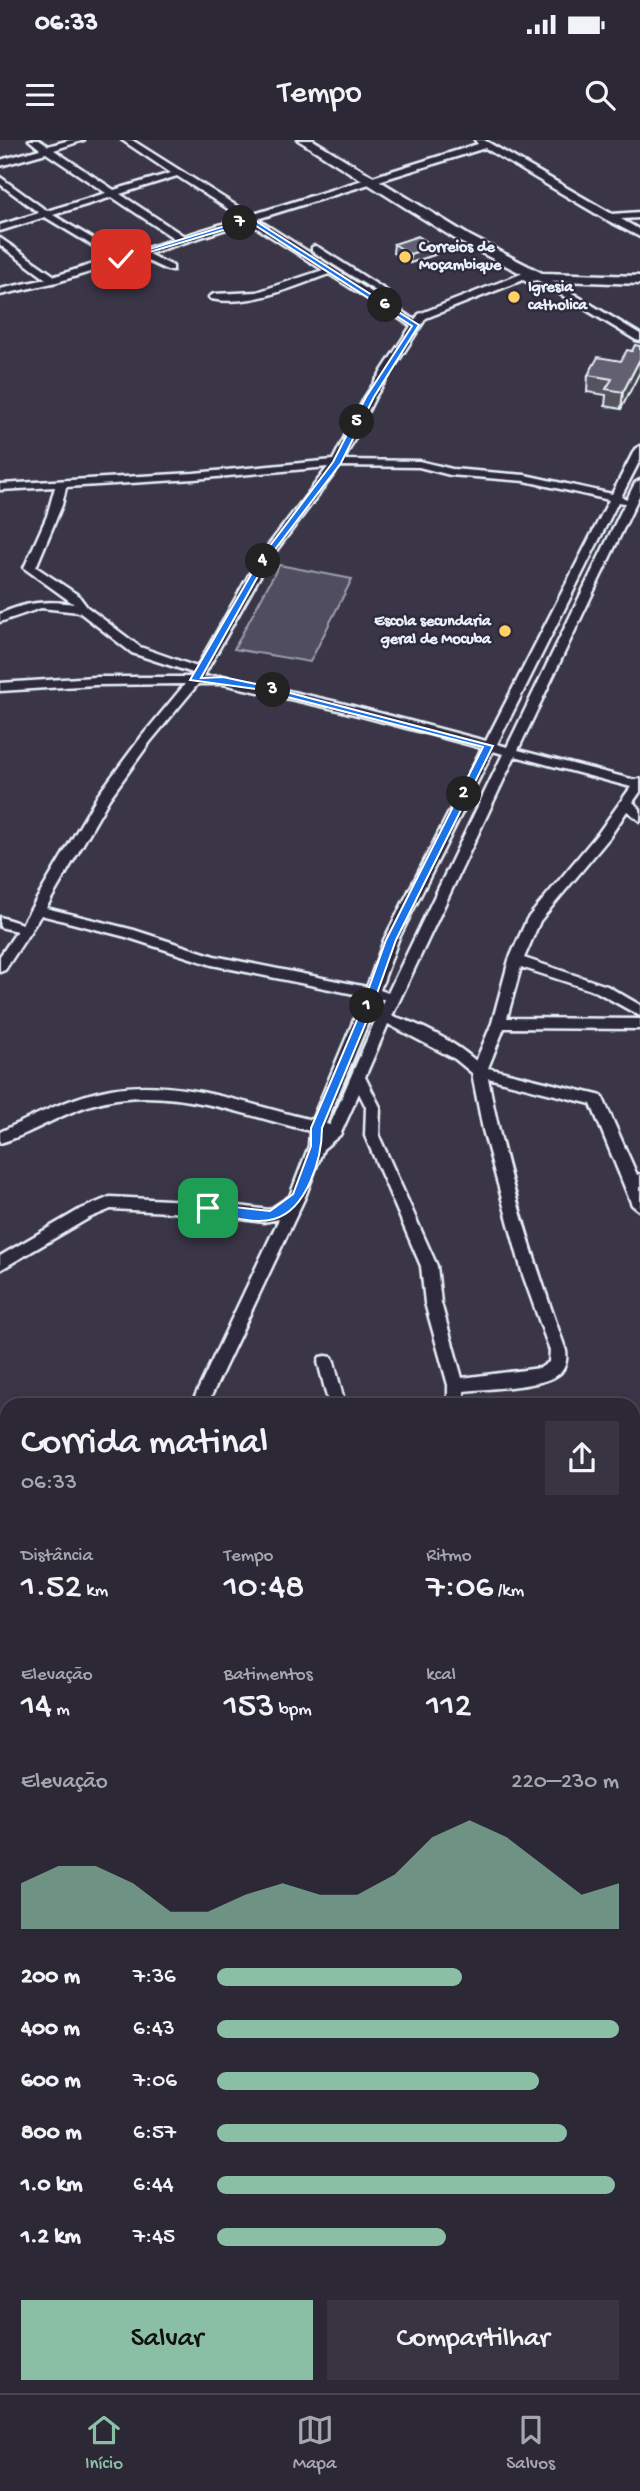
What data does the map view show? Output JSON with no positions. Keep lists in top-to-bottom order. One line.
{"places":["Correios de Moçambique","Igresia catholica","Escola secundaria geral de Mocuba"],"page":{"status":"06:33","header":"Tempo","pins":["7","6","5","4","3","2","1"],"heading":["Corrida matinal","06:33"],"stats":[["Distância","1.52 km"],["Tempo","10:48"],["Ritmo","7:06 /km"],["Elevação","14 m"],["Batimentos","153 bpm"],["kcal","112"]],"chart":["Elevação","220–230 m"],"list":[{"name":"200 m","note":"7:36"},{"name":"400 m","note":"6:43"},{"name":"600 m","note":"7:06"},{"name":"800 m","note":"6:57"},{"name":"1.0 km","note":"6:44"},{"name":"1.2 km","note":"7:45"}],"buttons":["Salvar","Compartilhar"],"tabs":["Início","Mapa","Salvos"]}}
